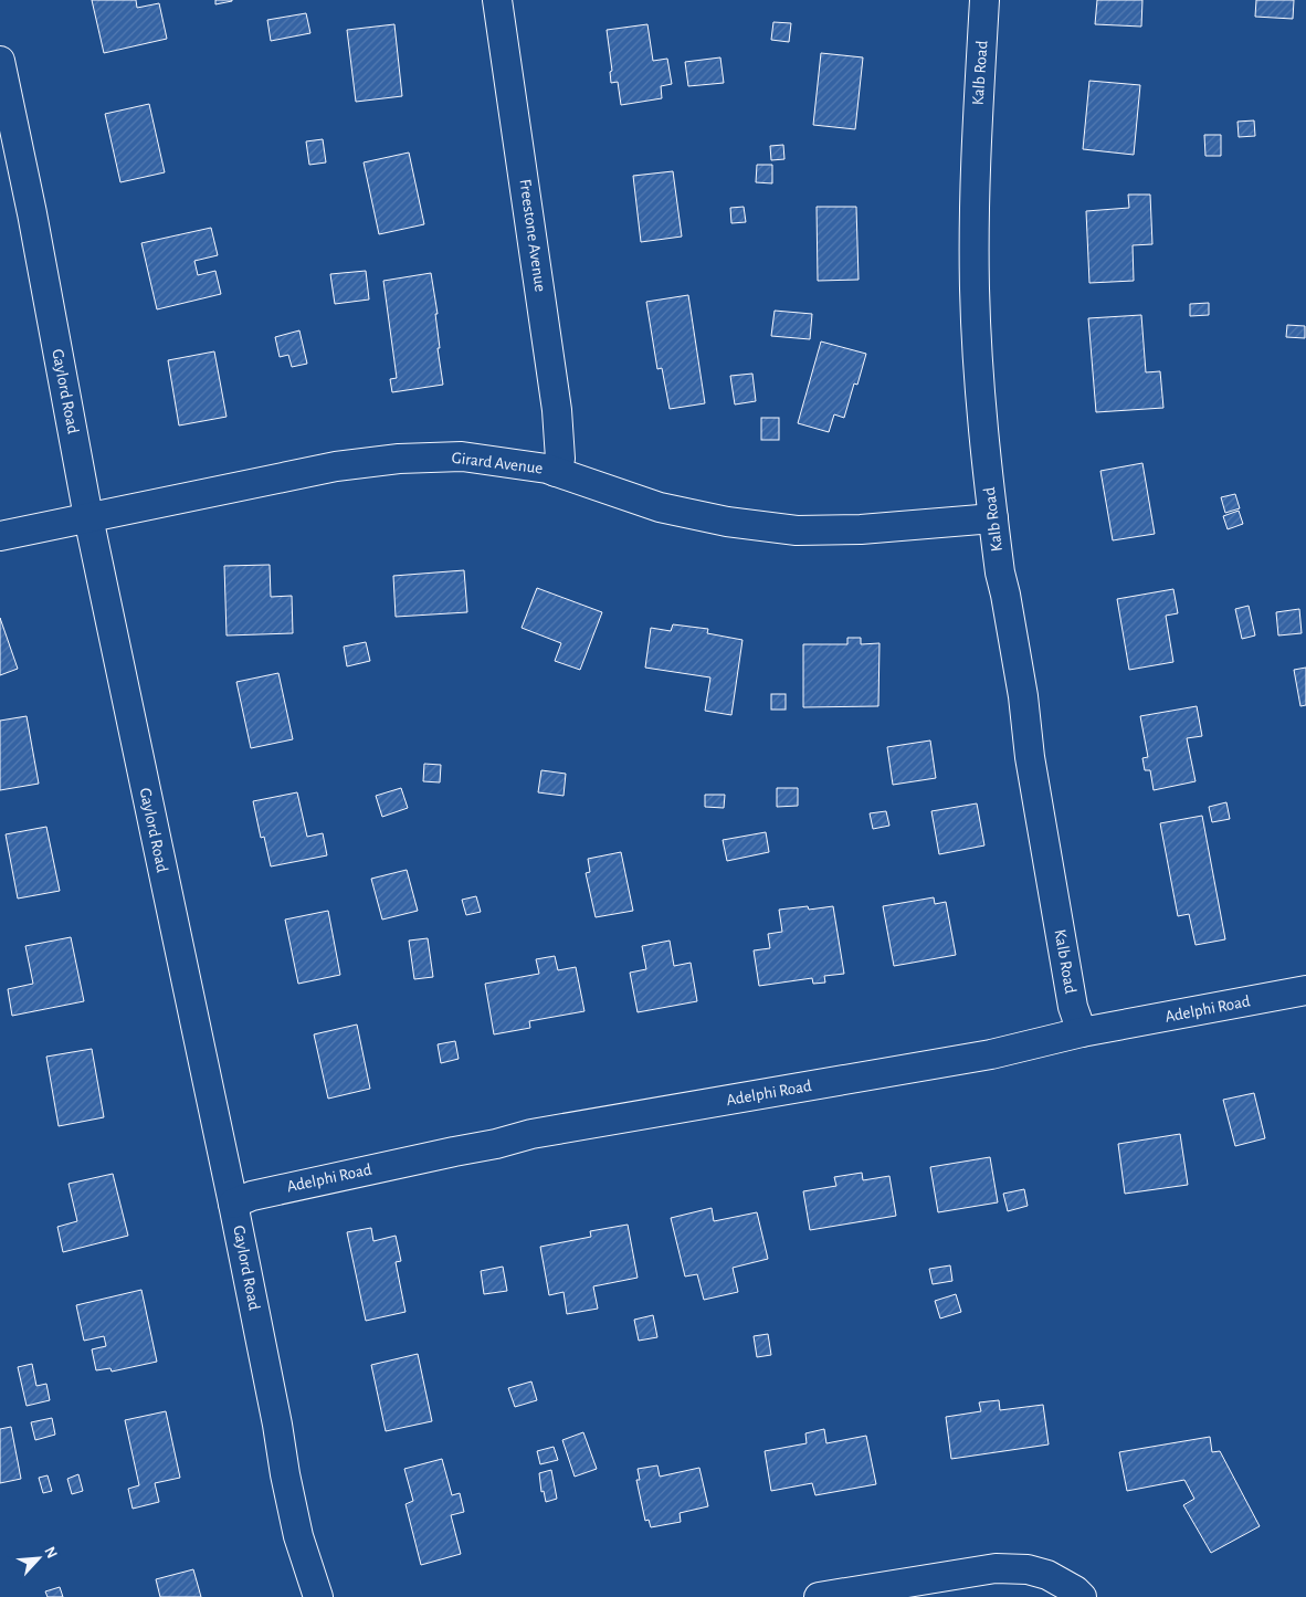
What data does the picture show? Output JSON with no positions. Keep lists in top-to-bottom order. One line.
{"streets":{"street":["Kalb Road","Freestone Avenue","Gaylord Road","Girard Avenue","Adelphi Road"]},"crossings":[["Kalb Road","Girard Avenue"],["Kalb Road","Adelphi Road"],["Freestone Avenue","Girard Avenue"],["Gaylord Road","Girard Avenue"],["Gaylord Road","Adelphi Road"]],"north":"top right"}
